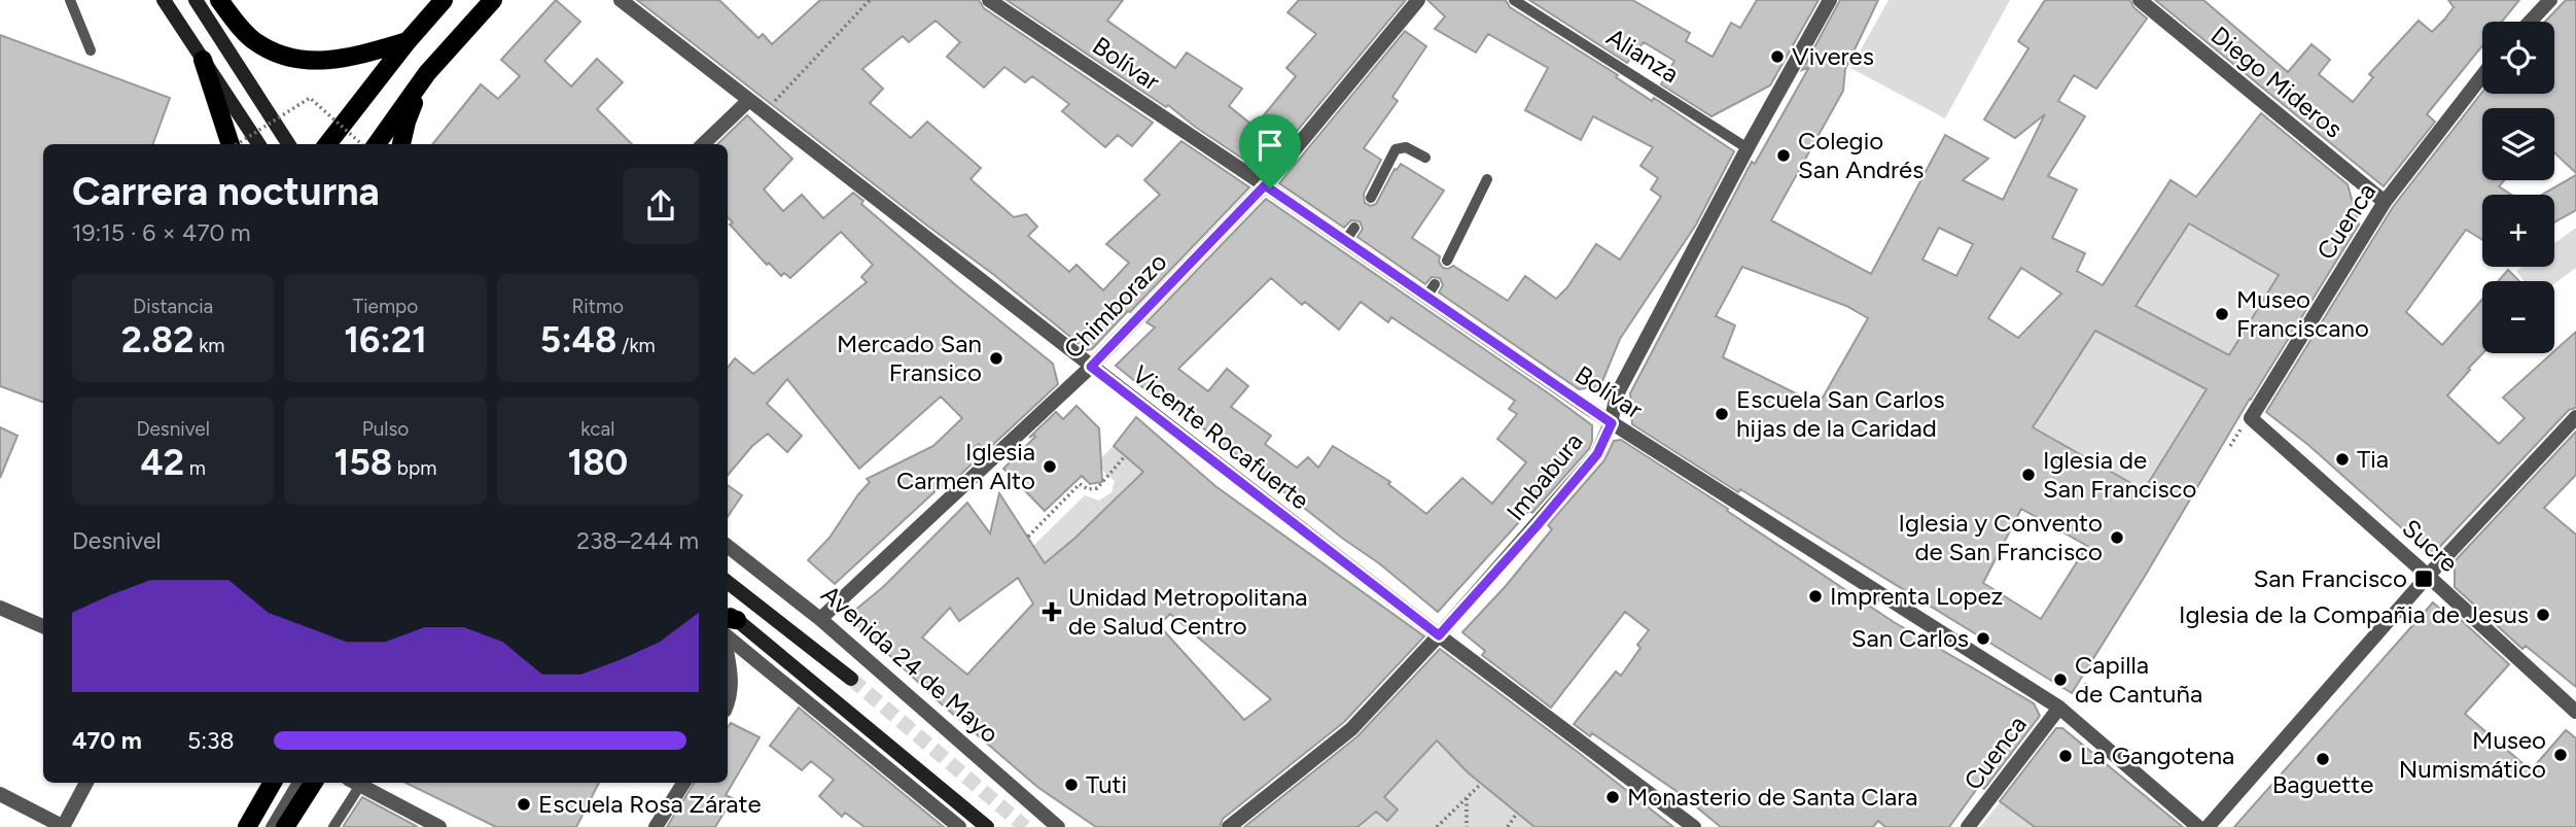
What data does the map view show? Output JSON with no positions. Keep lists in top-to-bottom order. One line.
{"streets":{"main road":["Avenida 24 de Mayo"],"street":["Bolívar","Diego Mideros","Cuenca","Chimborazo","Vicente Rocafuerte","Imbabura","Sucre"],"lane":["Alianza"]},"crossings":[["Alianza","Imbabura"],["Bolívar","Cuenca"],["Bolívar","Chimborazo"],["Bolívar","Imbabura"],["Diego Mideros","Cuenca"],["Cuenca","Sucre"],["Chimborazo","Vicente Rocafuerte"],["Chimborazo","Avenida 24 de Mayo"],["Vicente Rocafuerte","Imbabura"]],"places":{"other":["Viveres","Colegio San Andrés","Museo Franciscano","Mercado San Fransico","Escuela San Carlos hijas de la Caridad","Tia","Iglesia Carmen Alto","Iglesia de San Francisco","Iglesia y Convento de San Francisco","Imprenta Lopez","Iglesia de la Compañia de Jesus","San Carlos","Capilla de Cantuña","Museo Numismático","La Gangotena","Baguette","Tuti","Monasterio de Santa Clara","Escuela Rosa Zárate"],"transit":["San Francisco"],"health":["Unidad Metropolitana de Salud Centro"]},"page":{"map_buttons":["+","−"],"heading":["Carrera nocturna","19:15 · 6 × 470 m"],"stats":[["Distancia","2.82 km"],["Tiempo","16:21"],["Ritmo","5:48 /km"],["Desnivel","42 m"],["Pulso","158 bpm"],["kcal","180"]],"chart":["Desnivel","238–244 m"],"list":[{"name":"470 m","note":"5:38"}]}}
